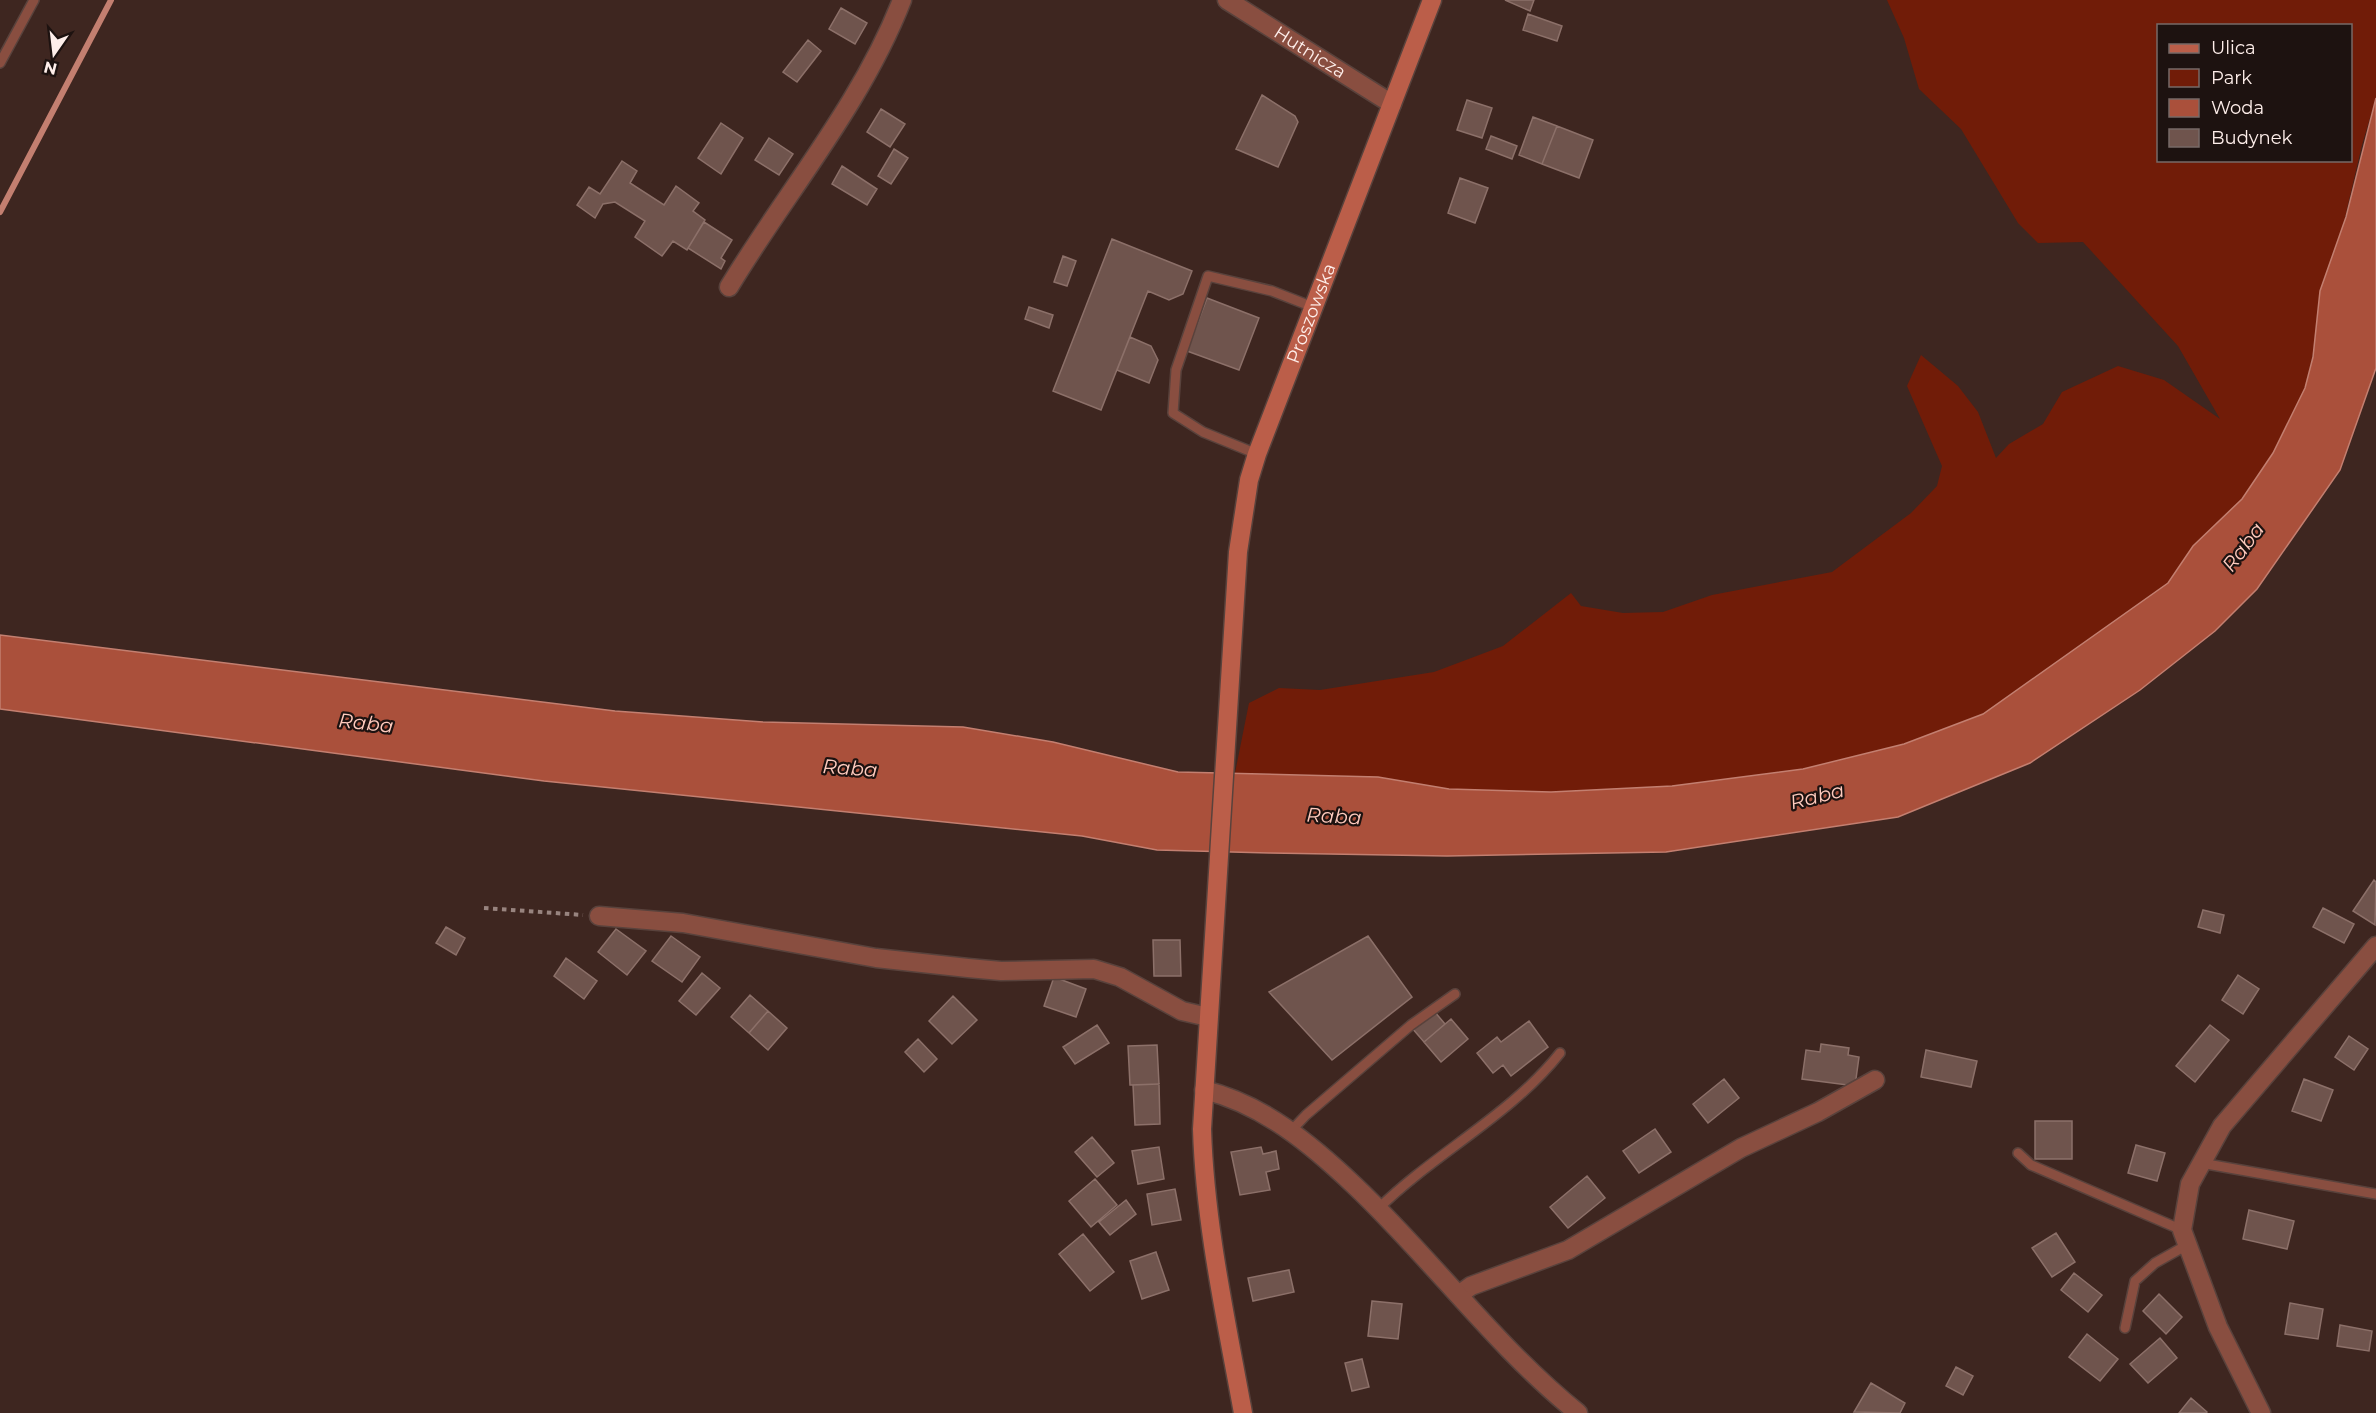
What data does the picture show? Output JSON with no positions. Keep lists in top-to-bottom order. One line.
{"streets":{"main road":["Proszowska"],"street":["Hutnicza"]},"crossings":[["Hutnicza","Proszowska"]],"water":["Raba"],"legend":["Ulica","Park","Woda","Budynek"],"north":"bottom"}
